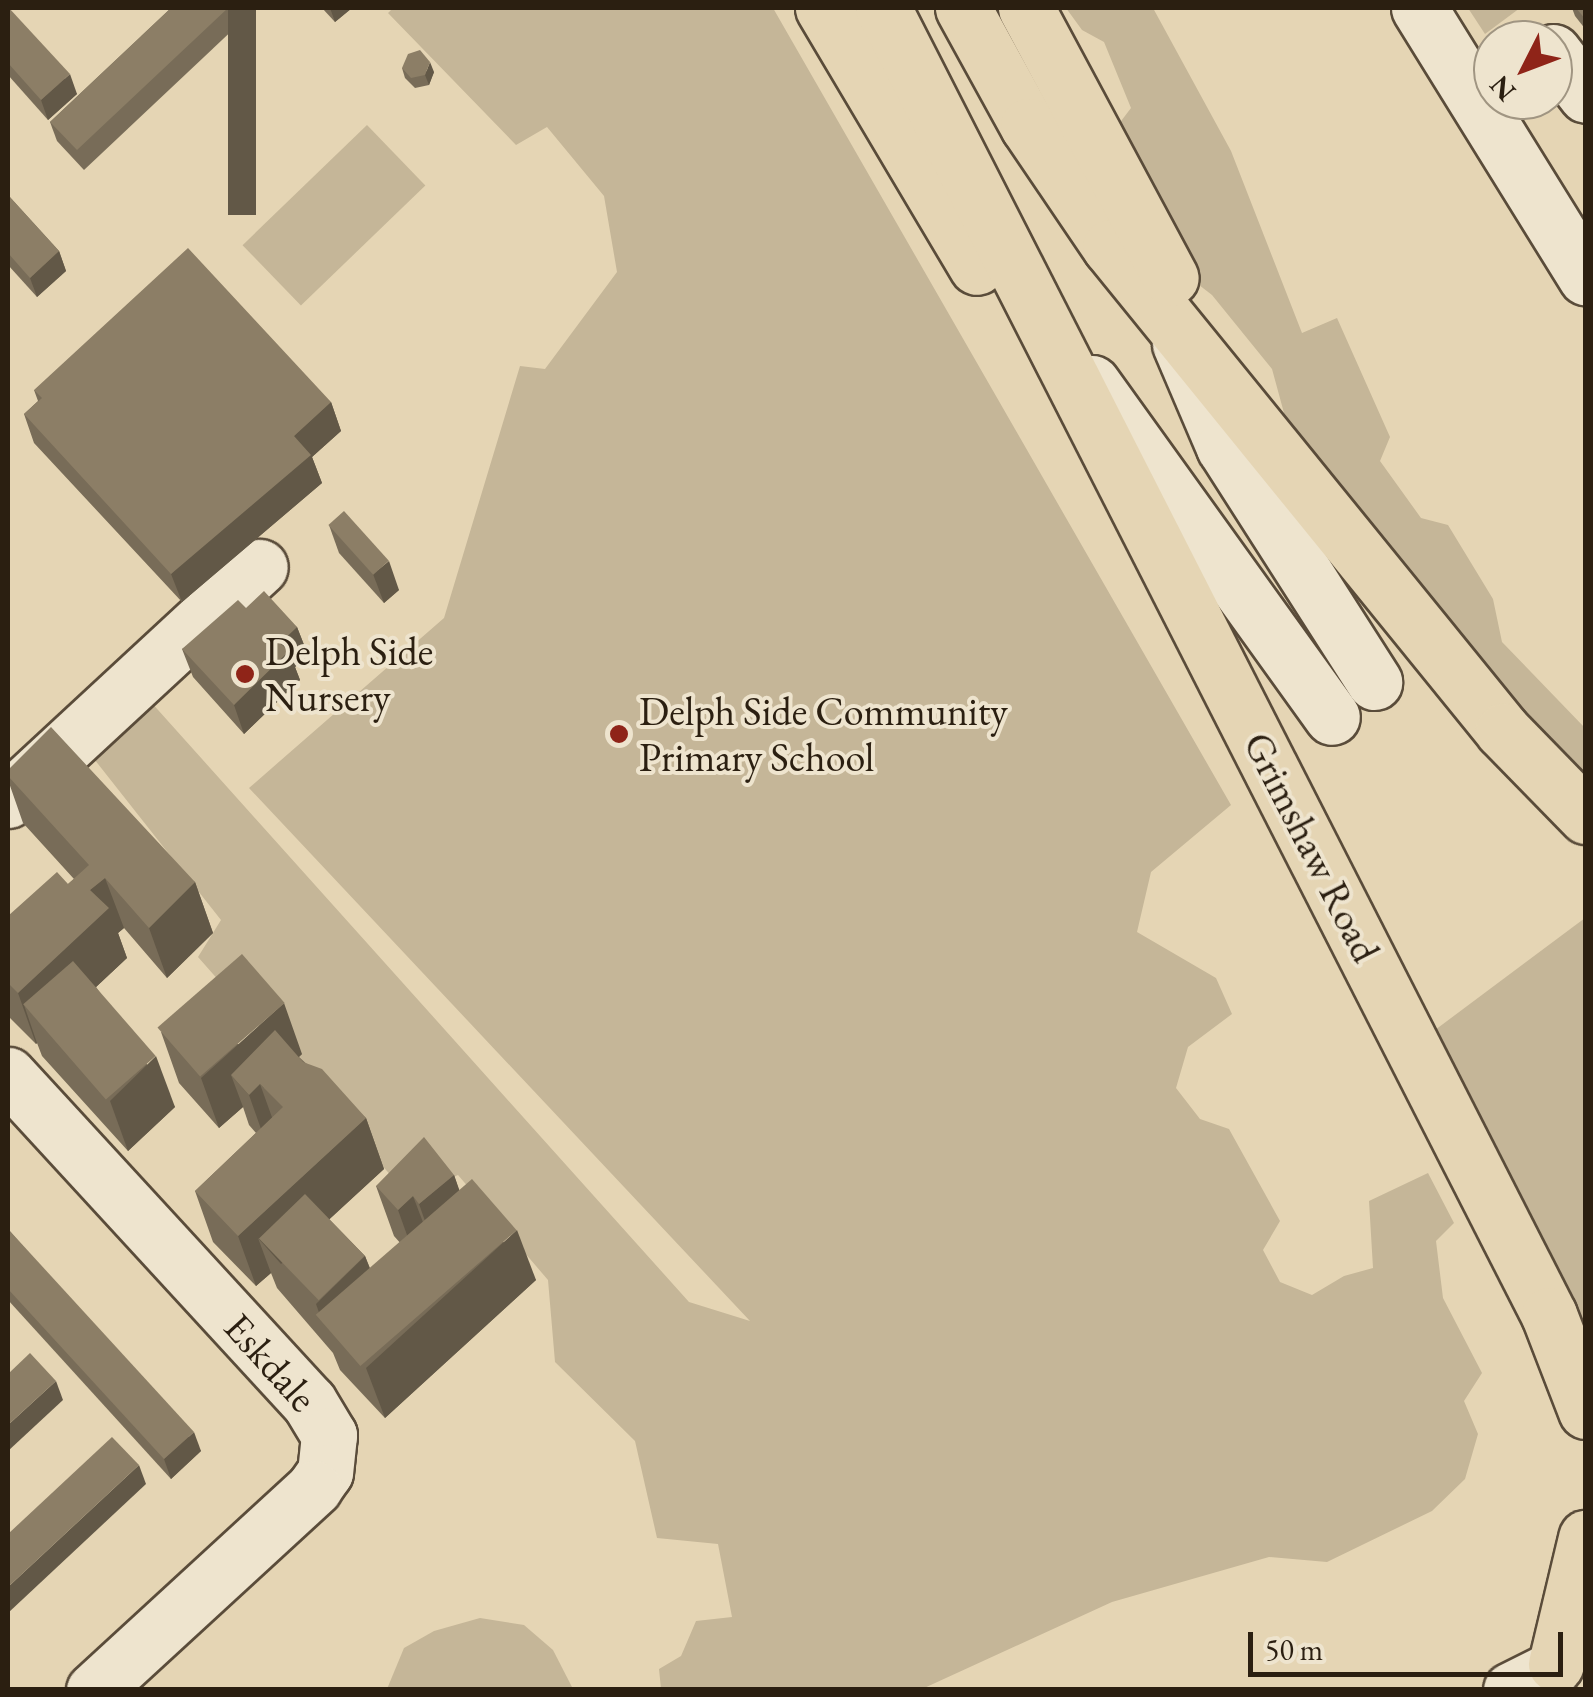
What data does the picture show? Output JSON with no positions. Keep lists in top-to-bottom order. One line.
{"streets":{"main road":["Grimshaw Road"],"street":["Eskdale"]},"places":["Delph Side Nursery","Delph Side Community Primary School"],"scale_bar":"50 m","north":"bottom left"}
